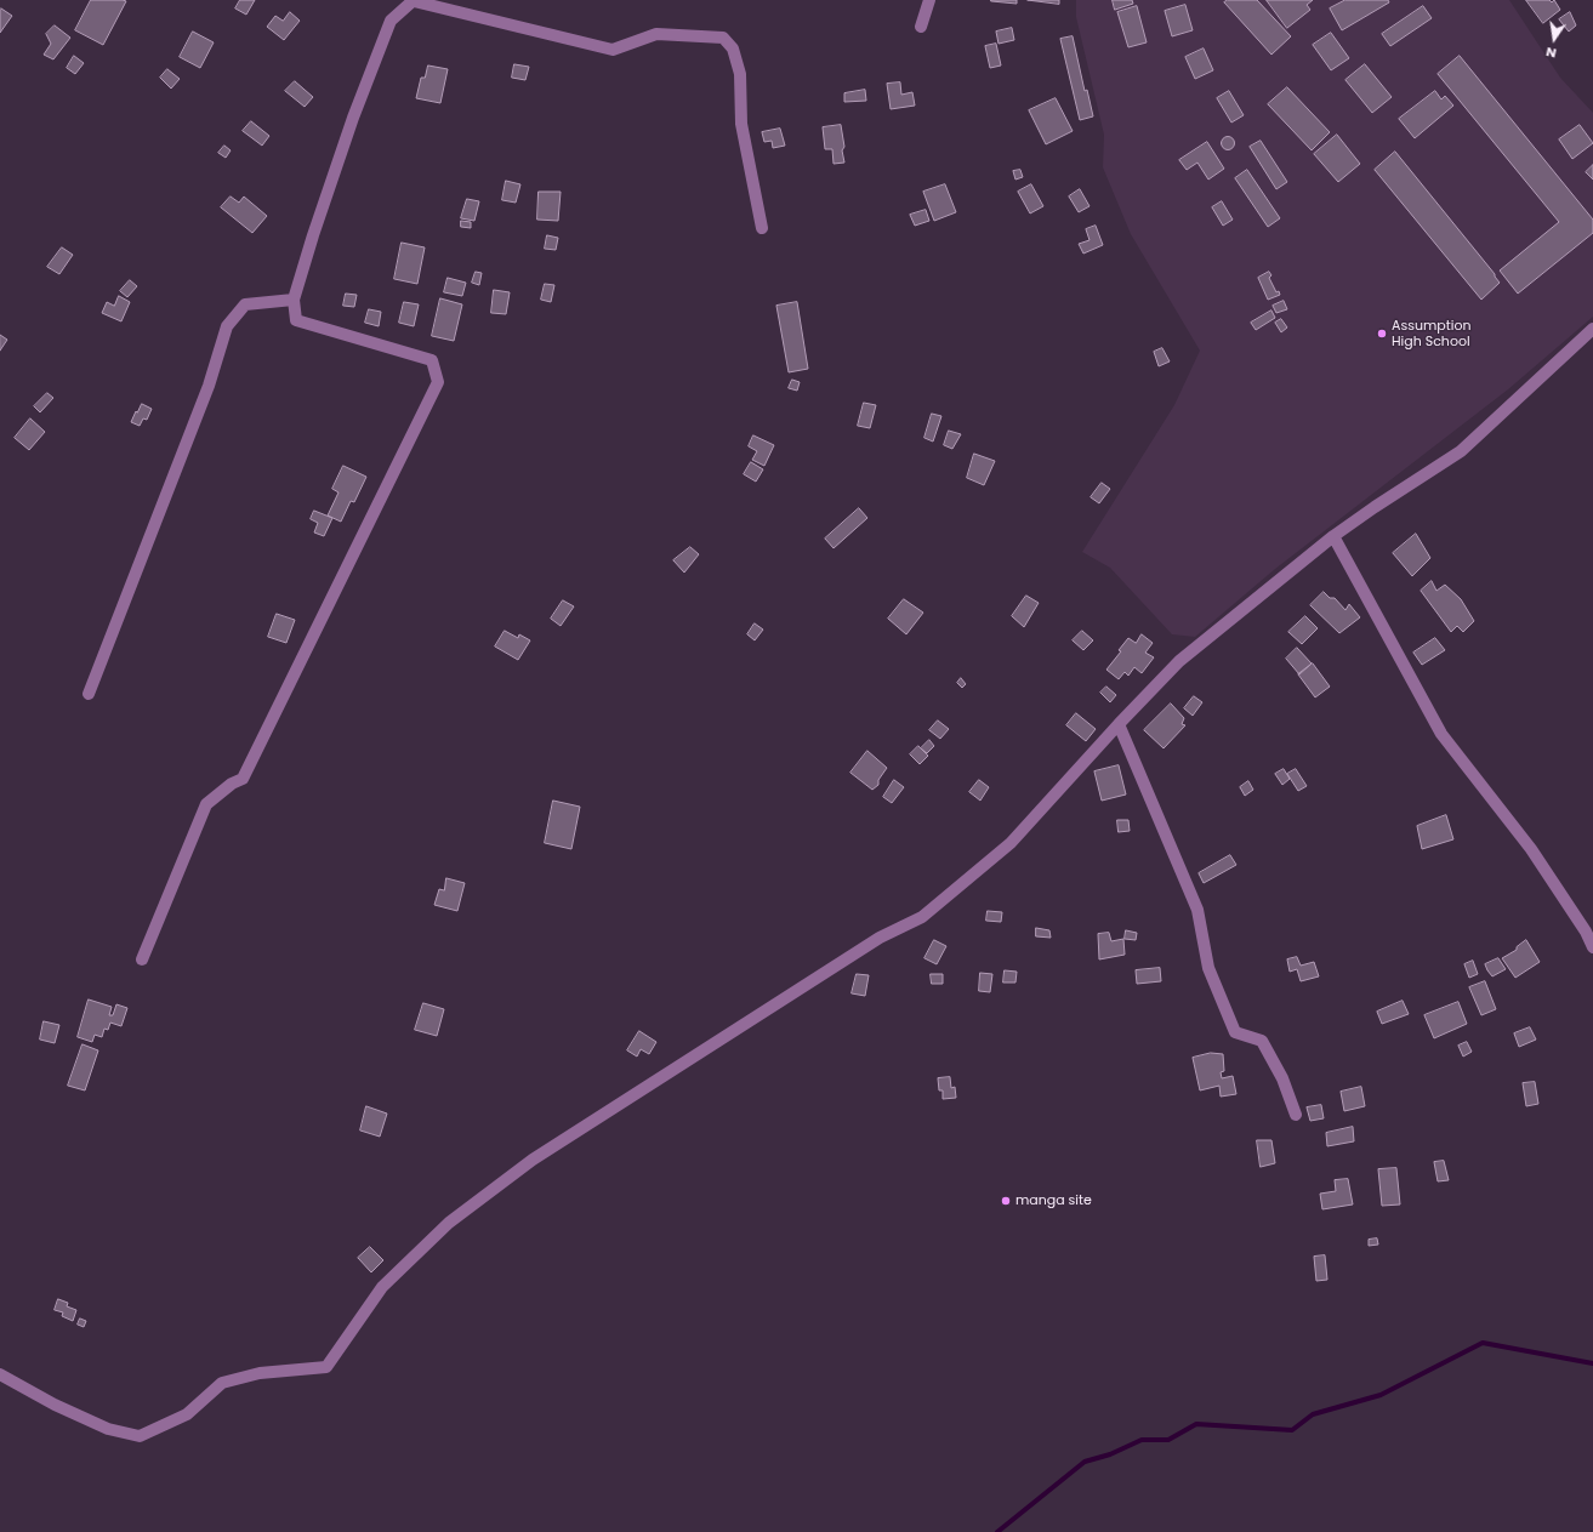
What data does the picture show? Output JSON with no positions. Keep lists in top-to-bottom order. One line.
{"places":["Assumption High School","manga site"],"north":"bottom"}
